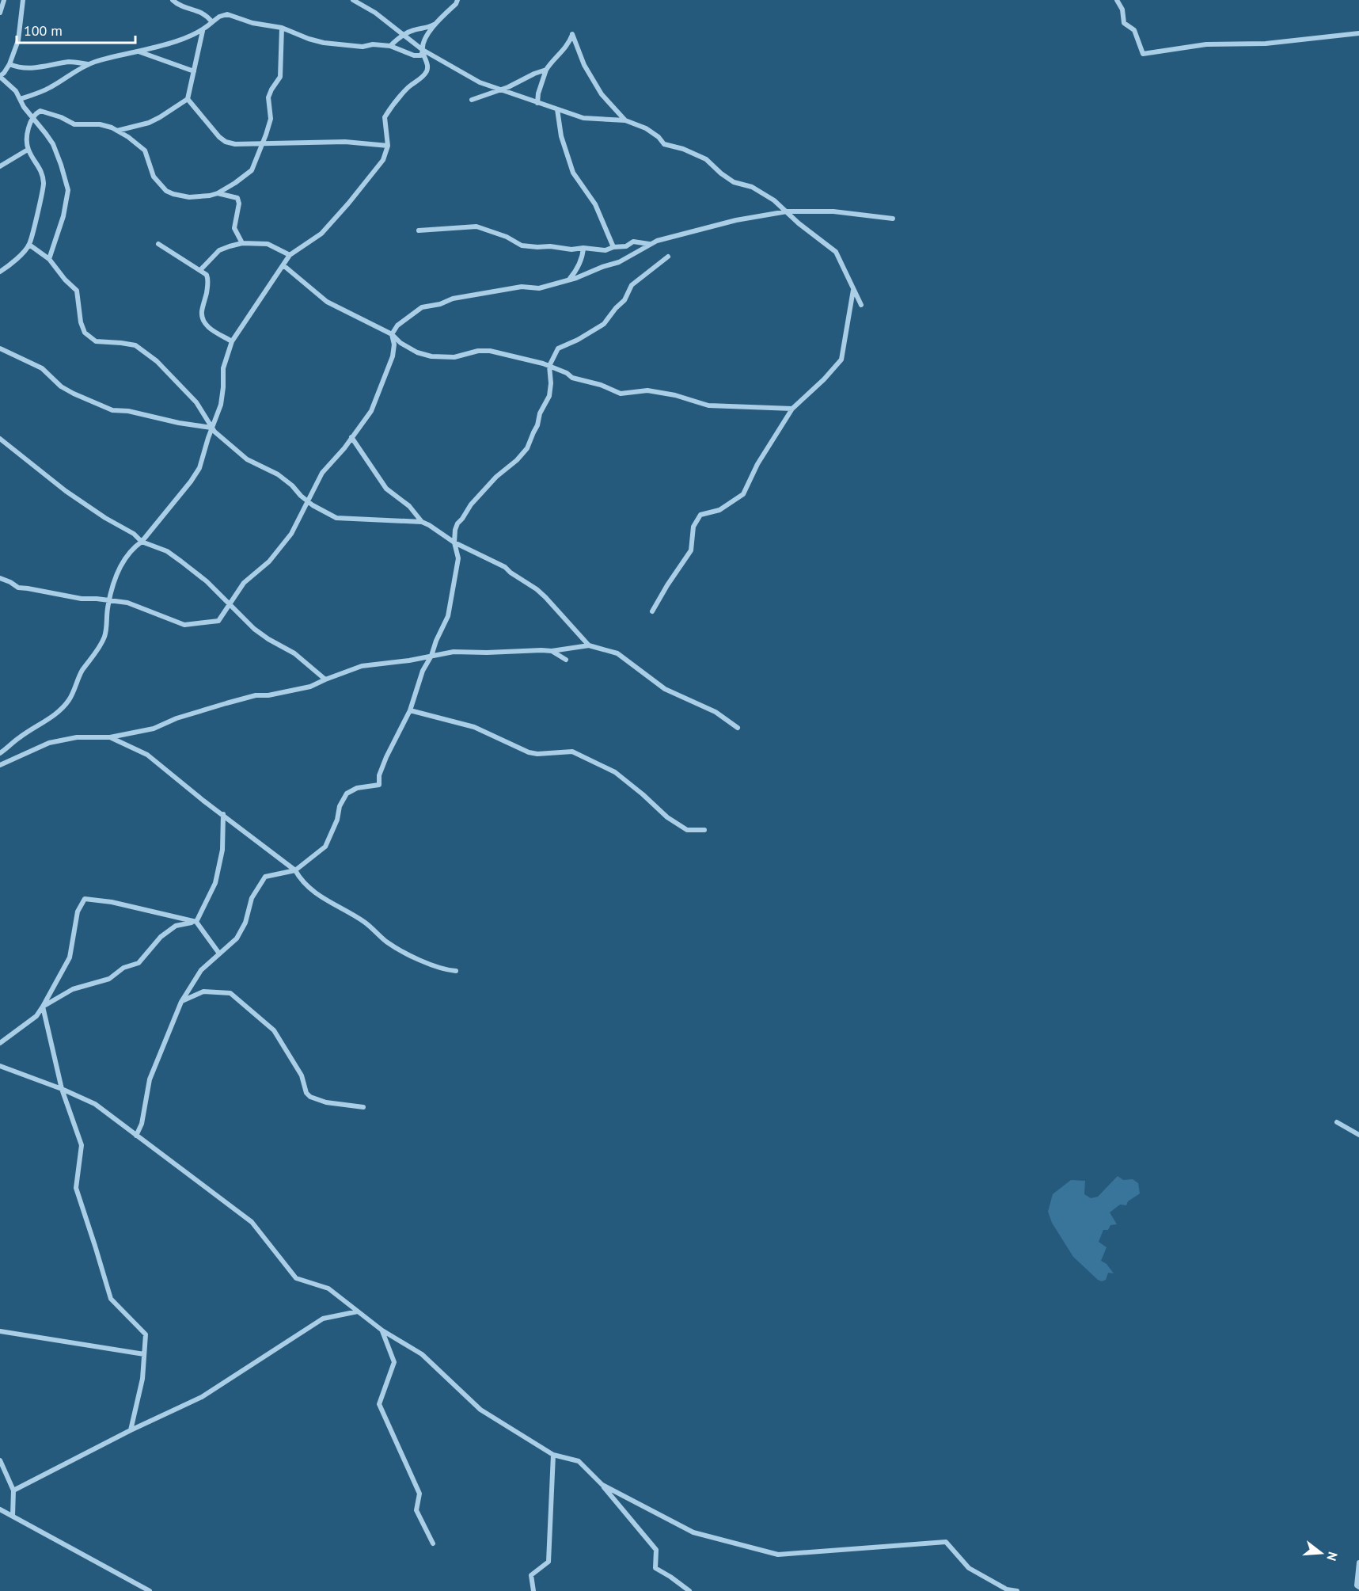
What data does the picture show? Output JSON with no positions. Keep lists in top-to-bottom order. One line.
{"scale_bar":"100 m","north":"right"}
